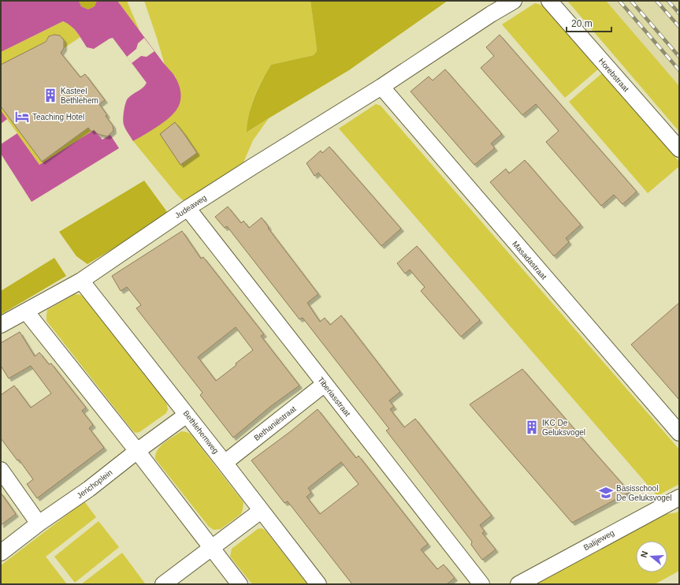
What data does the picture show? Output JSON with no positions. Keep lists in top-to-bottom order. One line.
{"streets":{"street":["Horebstraat","Judeaweg","Masadastraat","Tiberiasstraat","Bethaniëstraat","Bethlehemweg","Jerichoplein","Balijeweg"]},"crossings":[["Judeaweg","Masadastraat"],["Judeaweg","Tiberiasstraat"],["Judeaweg","Bethlehemweg"],["Tiberiasstraat","Bethaniëstraat"],["Bethaniëstraat","Bethlehemweg"],["Bethlehemweg","Jerichoplein"]],"places":{"building":["Kasteel Bethlehem","IKC De Geluksvogel"],"hotel":["Teaching Hotel"],"school or university":["Basisschool De Geluksvogel"]},"scale_bar":"20 m","north":"left"}
